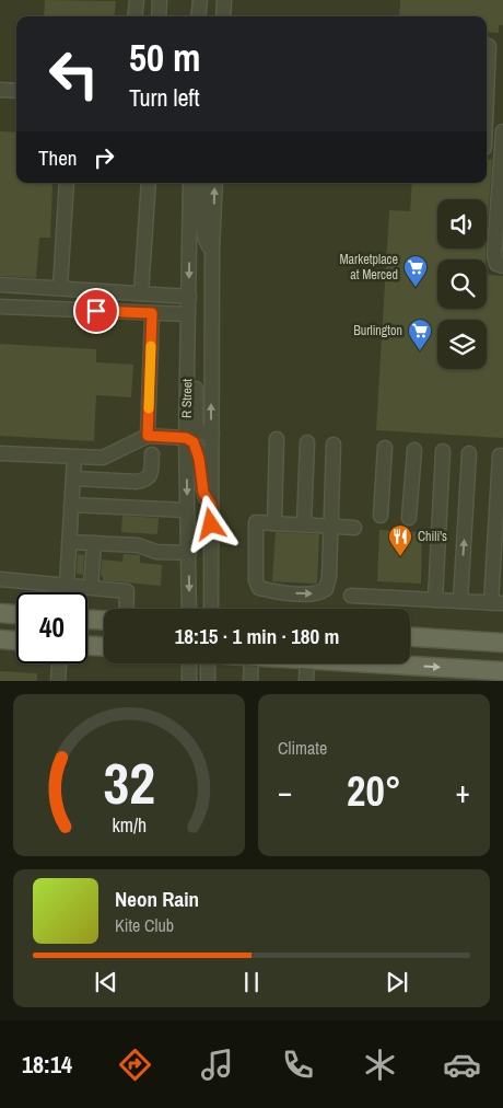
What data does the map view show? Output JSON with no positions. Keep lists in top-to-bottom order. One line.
{"streets":{"street":["R Street"]},"places":{"supermarket":["Marketplace at Merced","Burlington"],"restaurant":["Chili's"]},"page":{"turn":["50 m","Turn left"],"then":"Then","limit":"40","trip":"18:15 · 1 min · 180 m","tile":"Climate","heat":["−","20°","+"],"song":["Neon Rain","Kite Club"],"tabs":"18:14","gauge":["32","km/h"]}}
